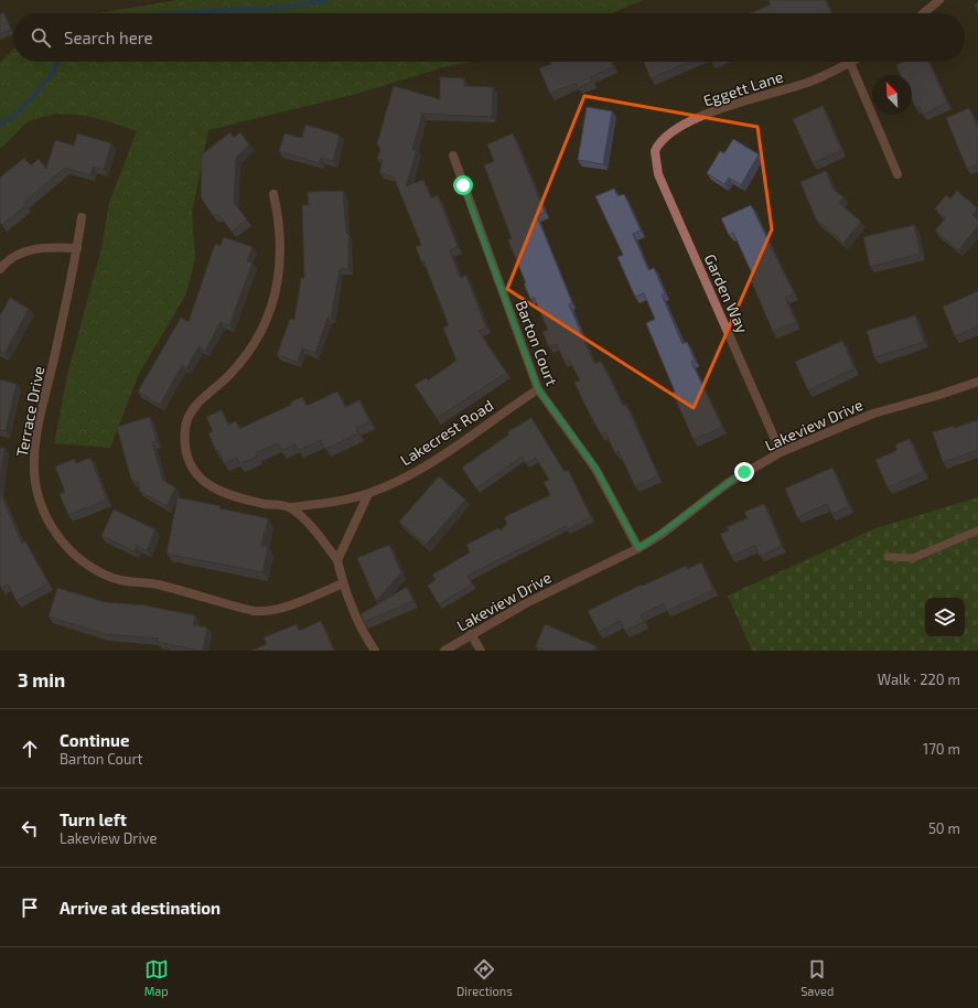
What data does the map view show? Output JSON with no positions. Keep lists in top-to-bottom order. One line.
{"streets":{"street":["Eggett Lane","Garden Way","Barton Court","Terrace Drive","Lakeview Drive","Lakecrest Road"]},"crossings":[["Eggett Lane","Garden Way"],["Garden Way","Lakeview Drive"],["Barton Court","Lakeview Drive"],["Barton Court","Lakecrest Road"]],"north":"top left","page":{"search":"Search here","heading":["3 min","Walk · 220 m"],"list":[["Continue","Barton Court","170 m"],["Turn left","Lakeview Drive","50 m"],"Arrive at destination"],"nav":["Map","Directions","Saved"]}}
